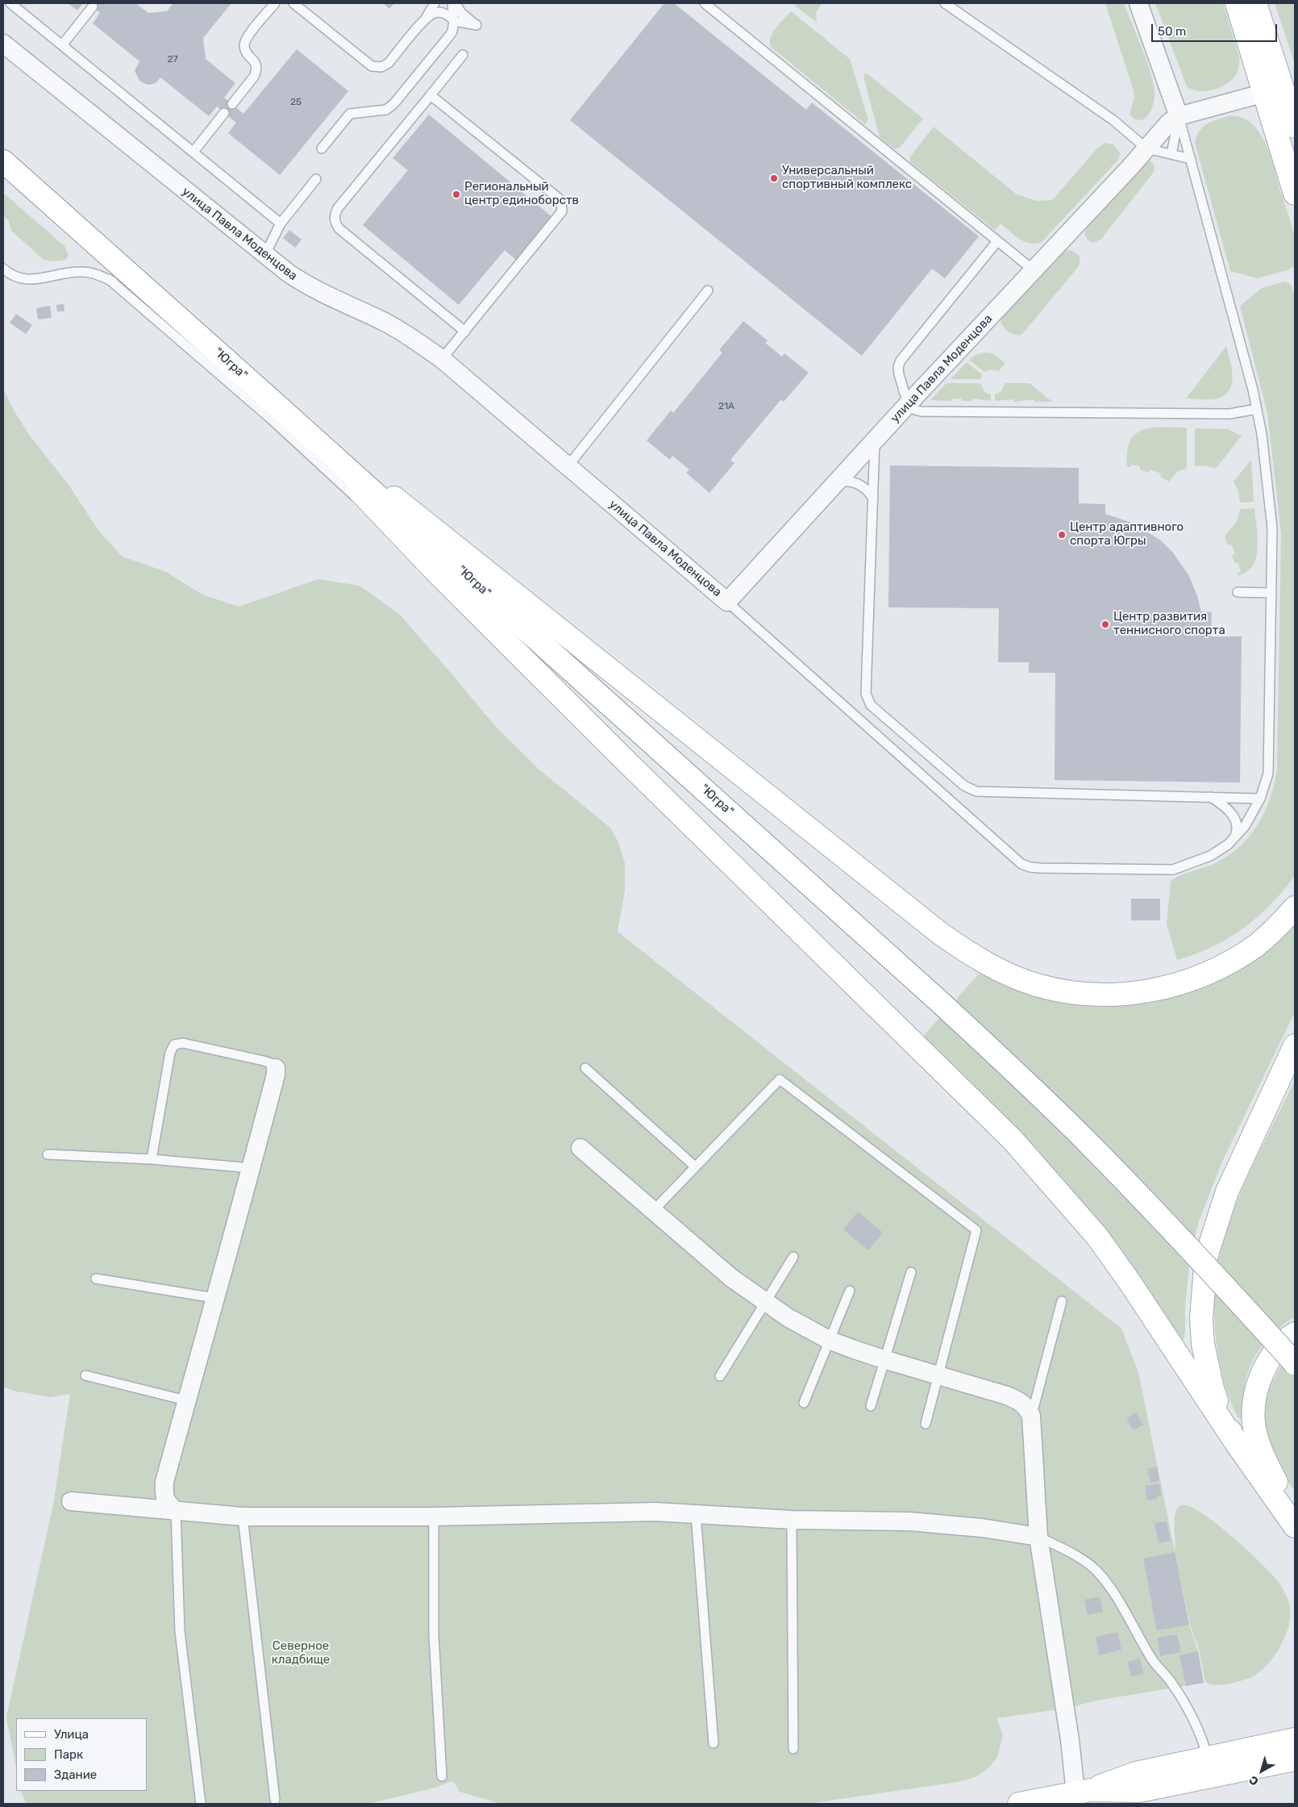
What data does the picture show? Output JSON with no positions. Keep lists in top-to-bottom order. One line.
{"streets":{"main road":["\"Югра\""],"street":["улица Павла Моденцова"]},"parks":["Северное кладбище"],"places":["Универсальный спортивный комплекс","Региональный центр единоборств","Центр адаптивного спорта Югры","Центр развития теннисного спорта"],"house_numbers":["27","25","21А"],"legend":["Улица","Парк","Здание"],"scale_bar":"50 m","north":"bottom left"}
